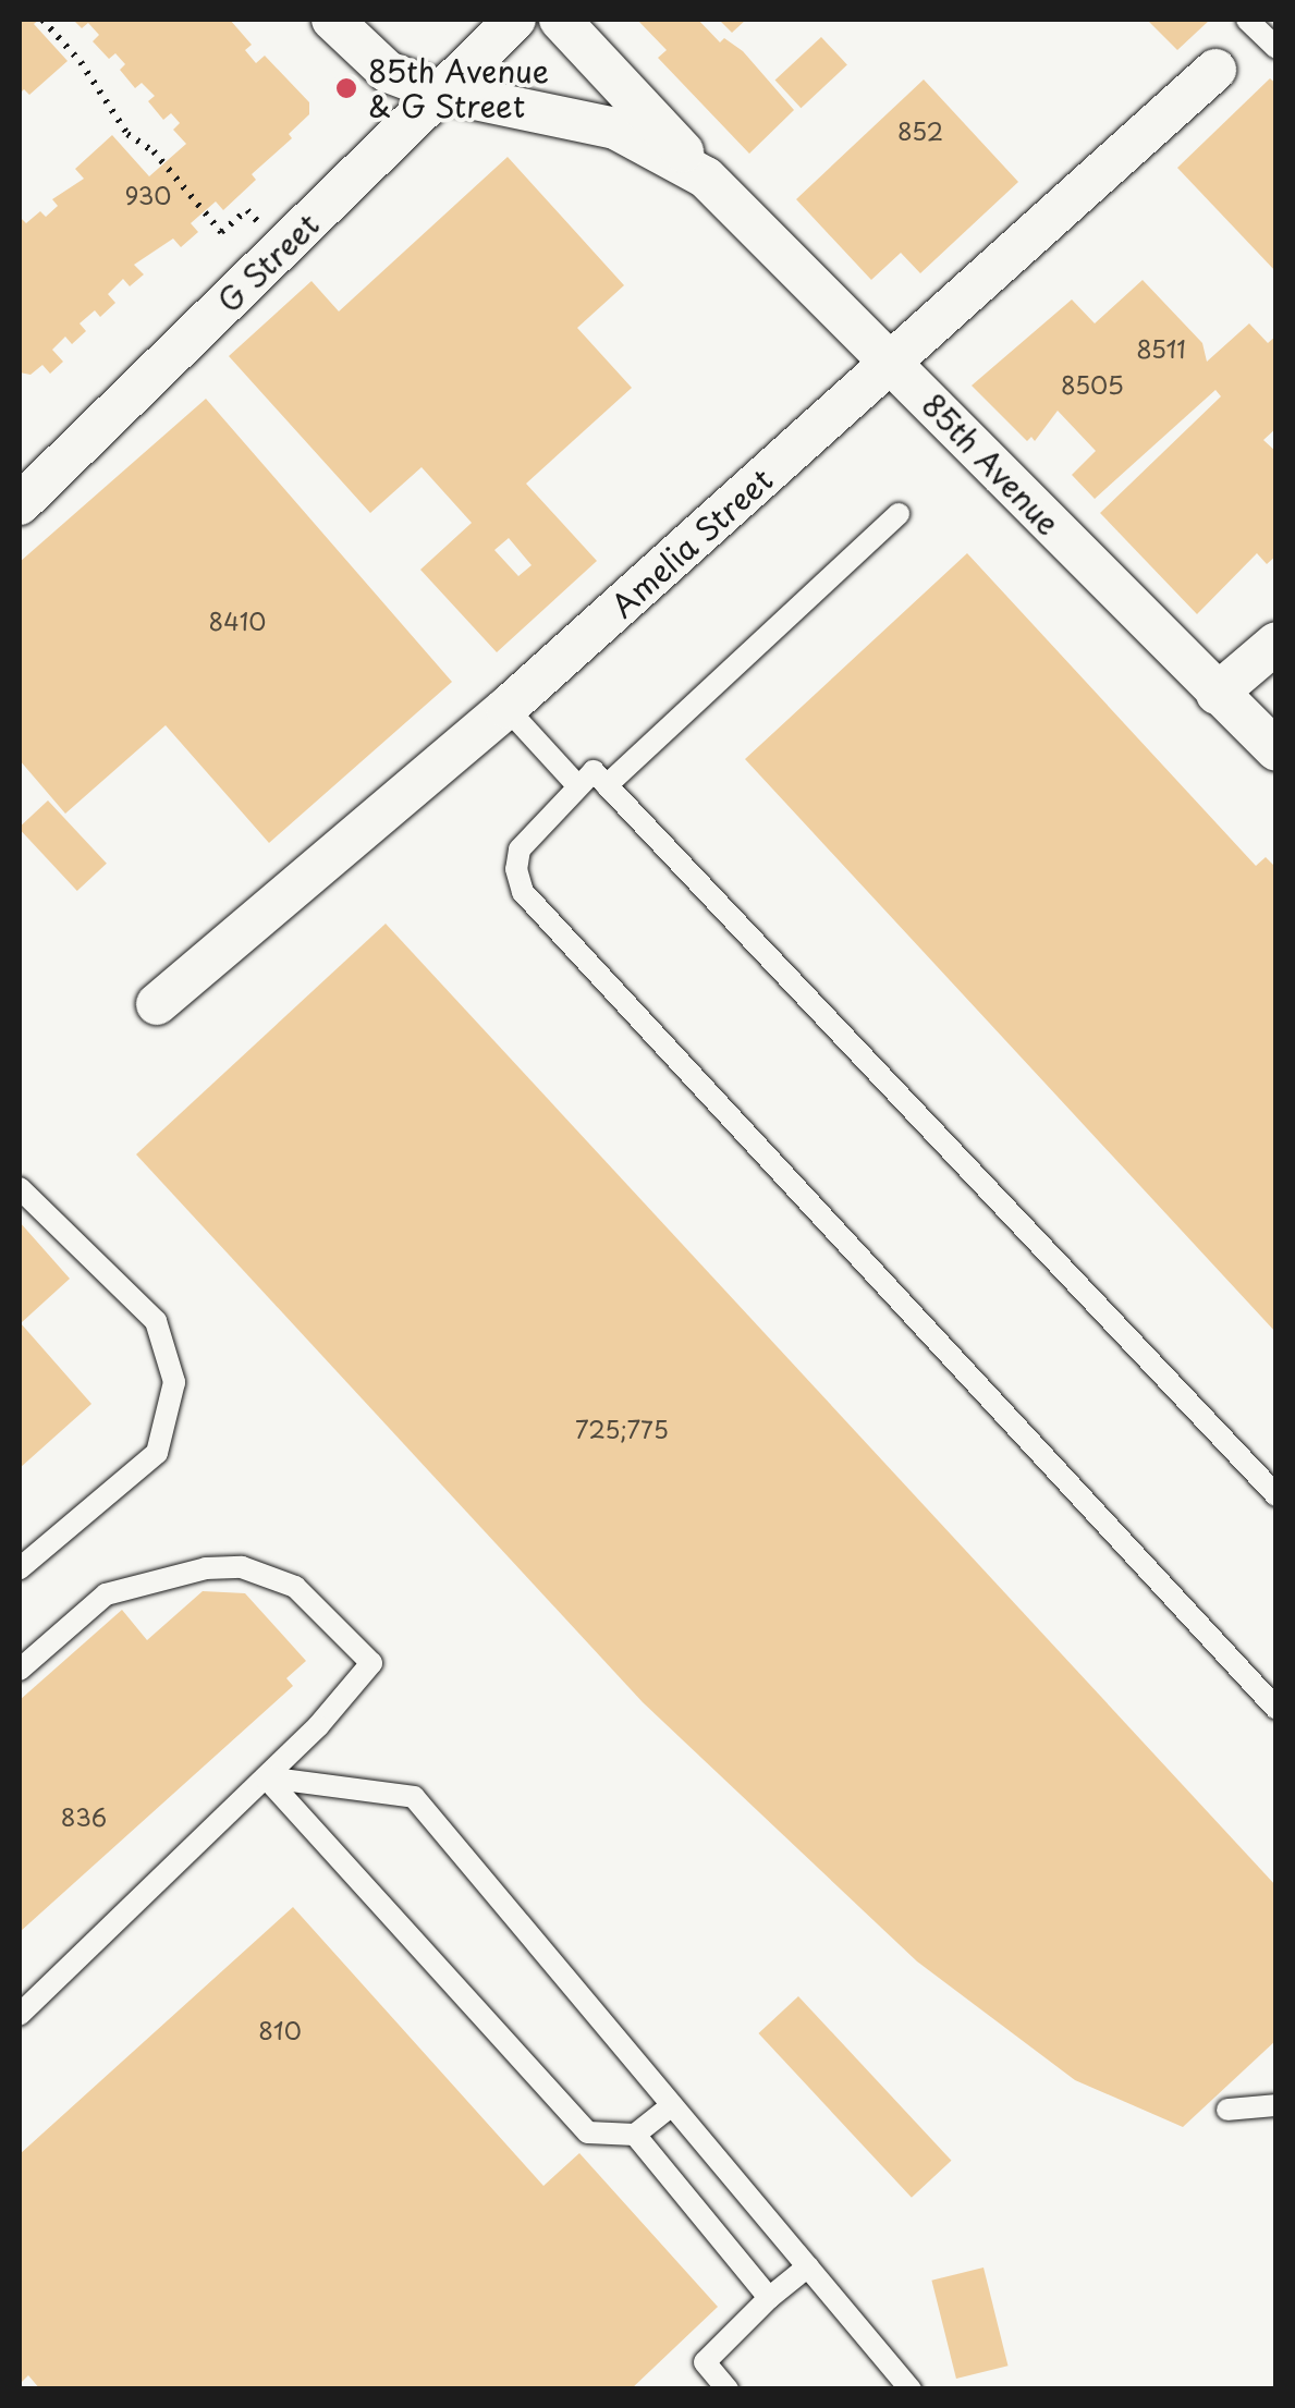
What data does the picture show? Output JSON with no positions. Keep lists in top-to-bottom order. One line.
{"streets":{"street":["G Street","85th Avenue","Amelia Street"]},"crossings":[["G Street","85th Avenue"],["85th Avenue","Amelia Street"]],"places":["85th Avenue & G Street"],"house_numbers":["852","930","8511","8505","8410","725;775","836","810"]}
